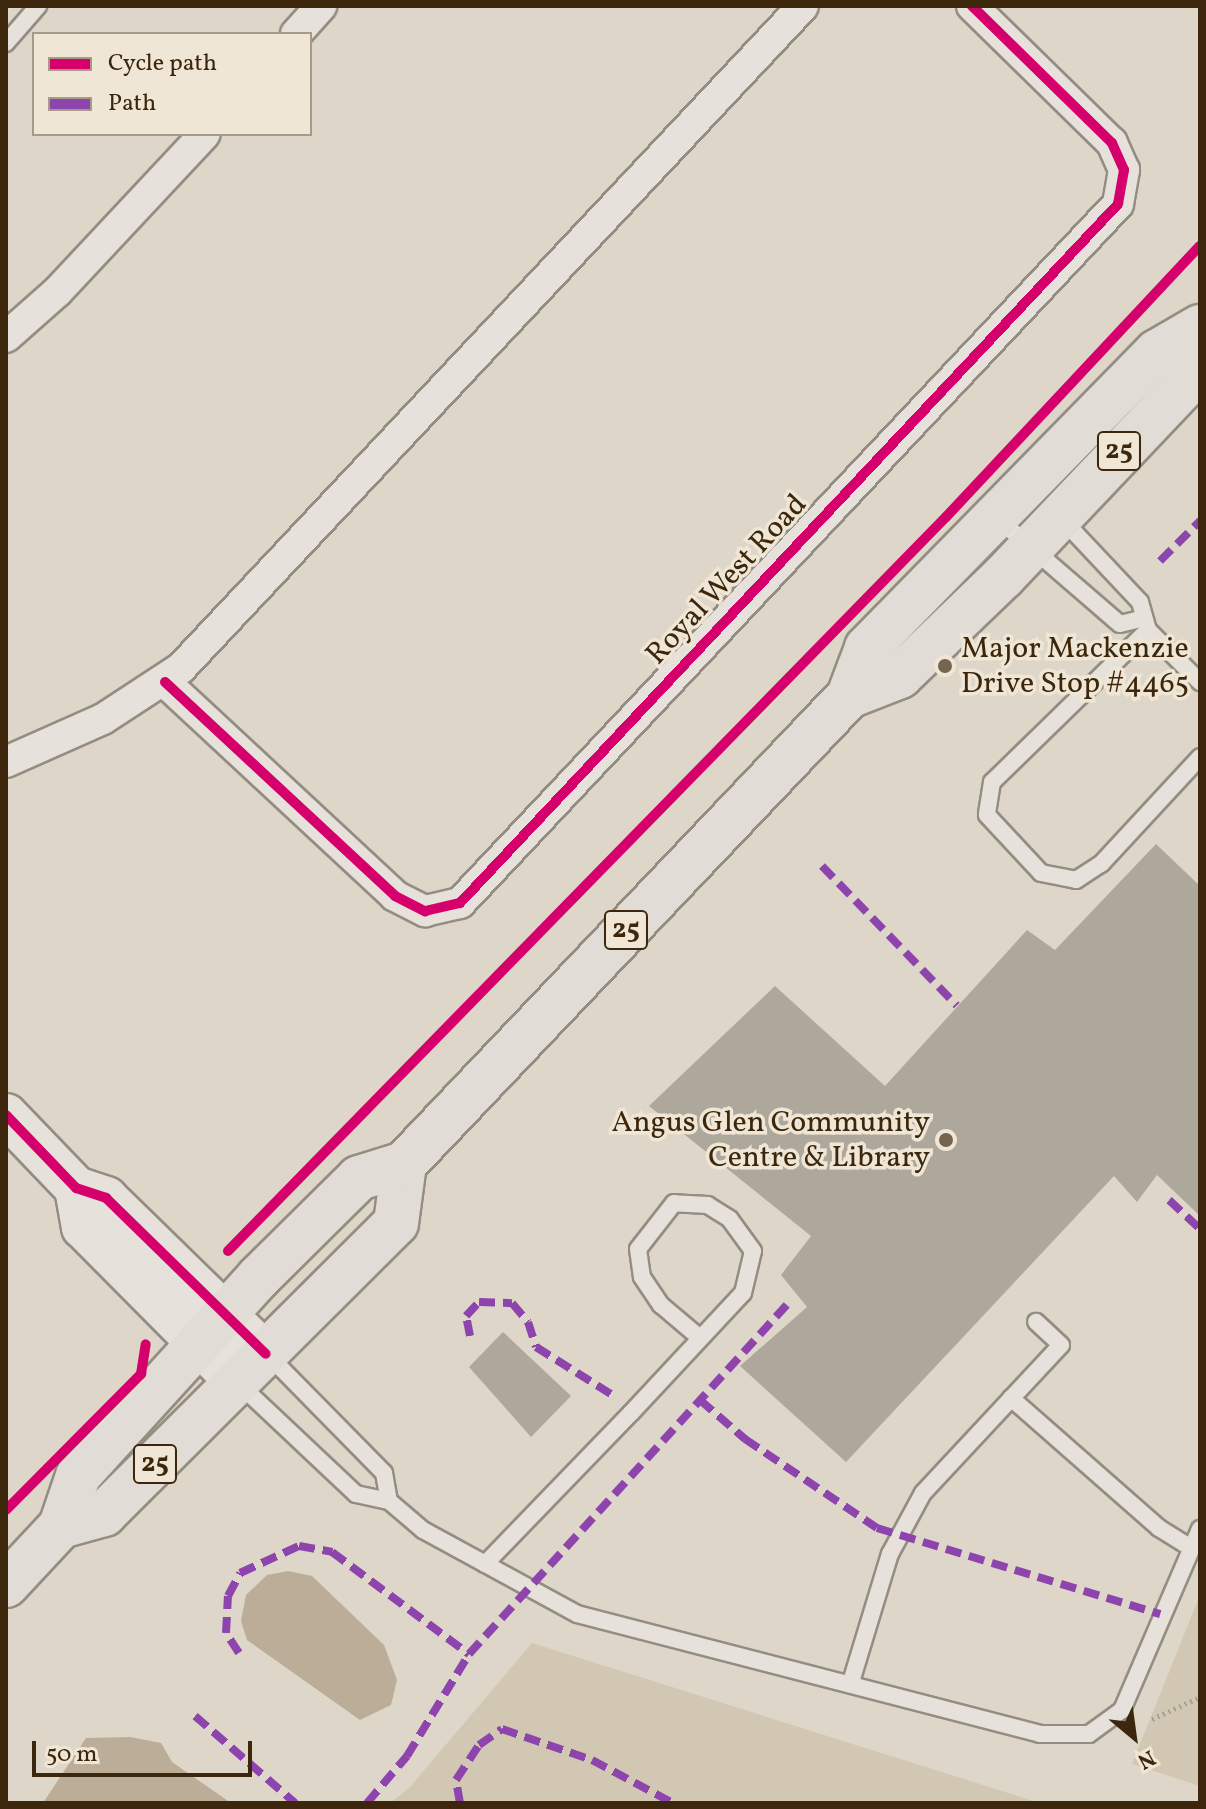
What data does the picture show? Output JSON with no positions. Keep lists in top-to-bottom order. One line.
{"streets":{"main road":["25"],"street":["Royal West Road"]},"places":["Major Mackenzie Drive Stop #4465","Angus Glen Community Centre & Library"],"legend":["Cycle path","Path"],"scale_bar":"50 m","north":"bottom right"}
